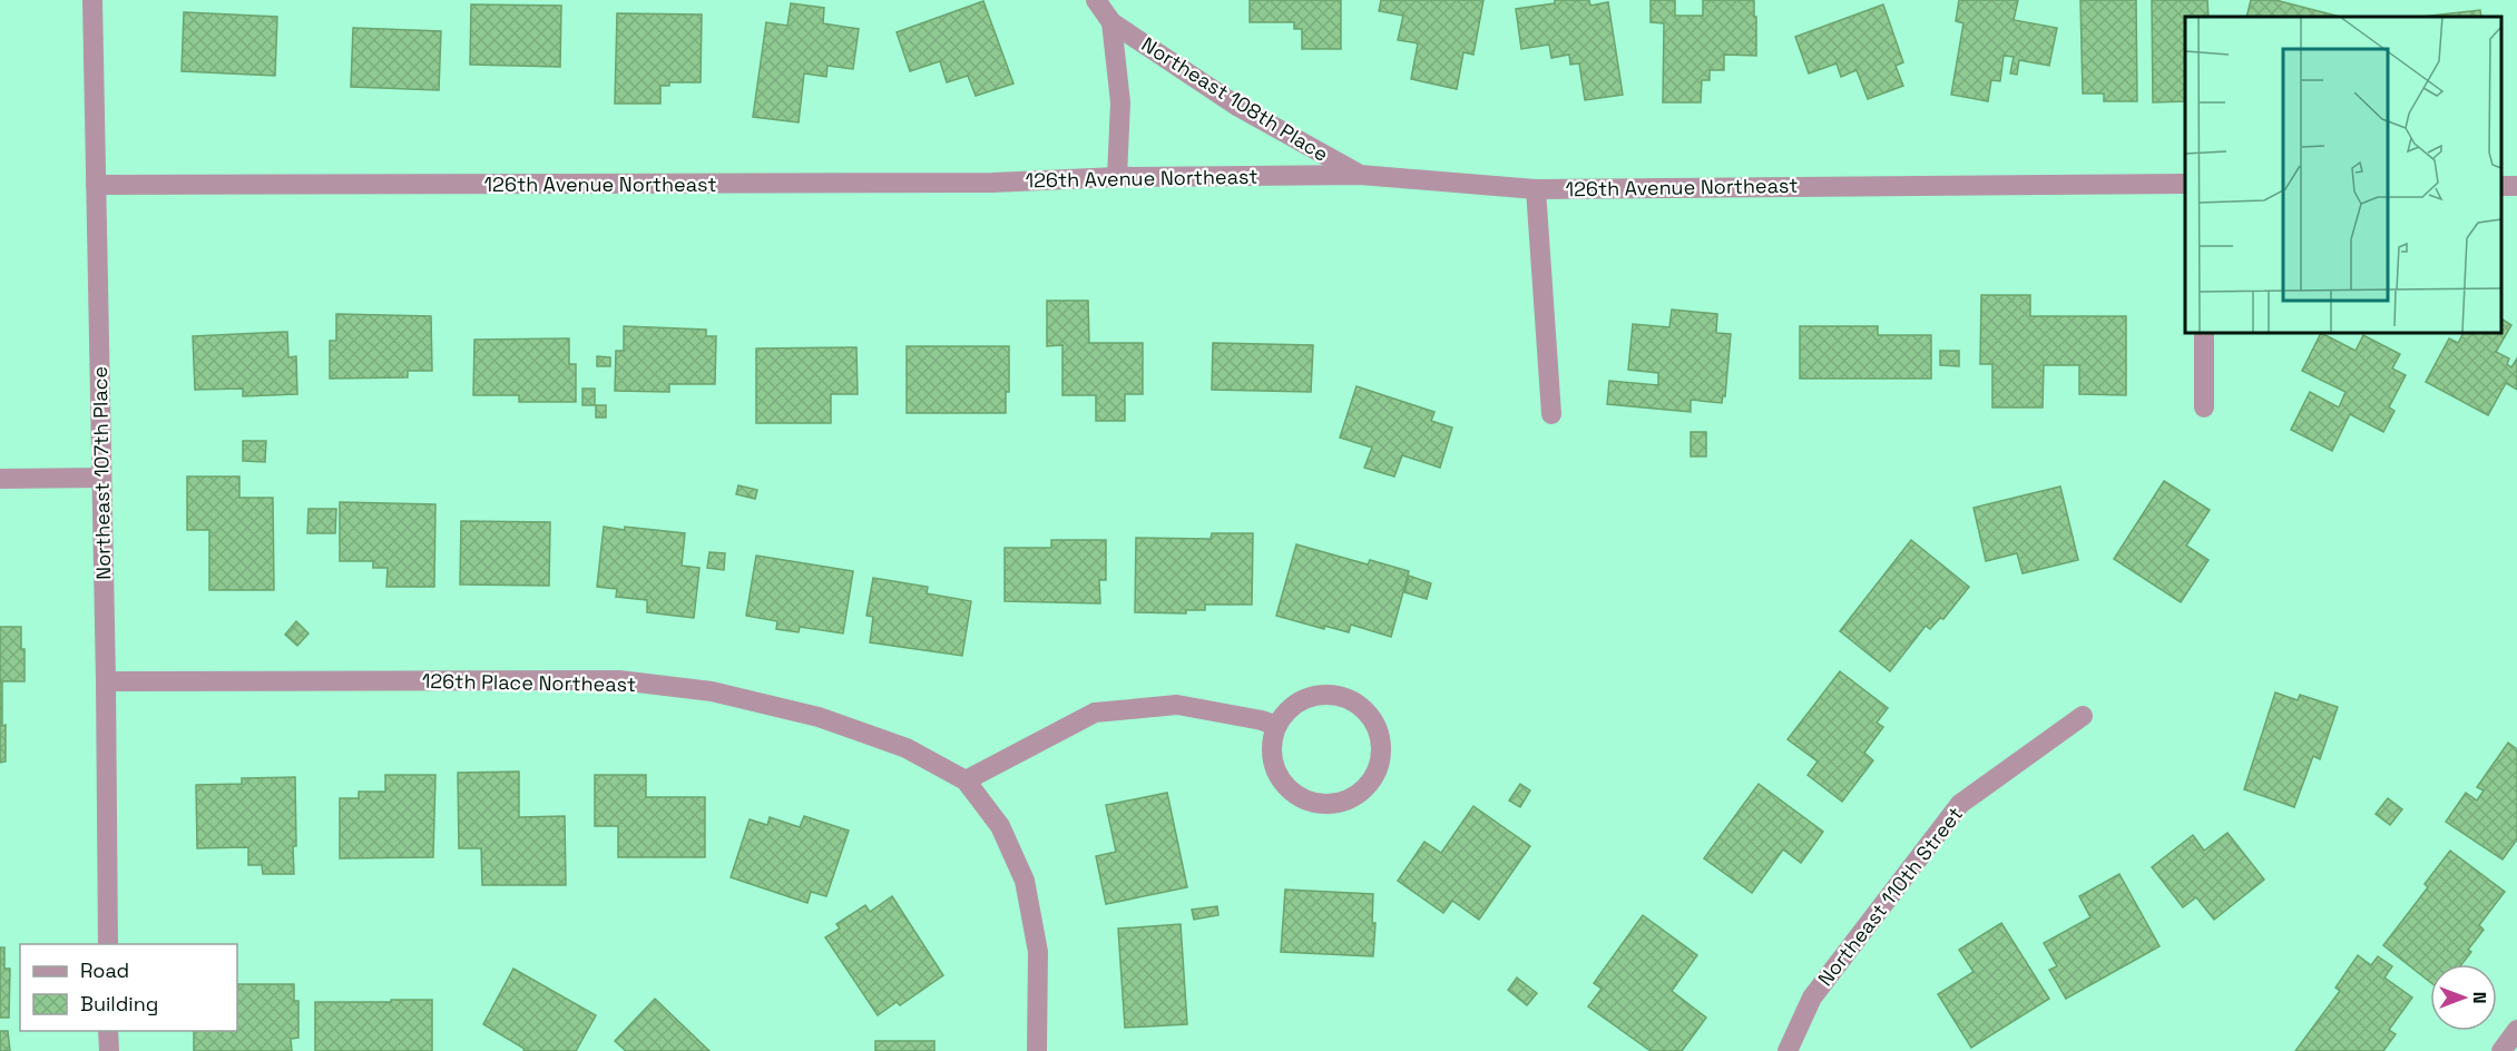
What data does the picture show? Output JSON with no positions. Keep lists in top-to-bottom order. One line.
{"streets":{"street":["Northeast 108th Place","126th Avenue Northeast","Northeast 107th Place","126th Place Northeast","Northeast 110th Street"]},"crossings":[["Northeast 108th Place","126th Avenue Northeast"],["126th Avenue Northeast","Northeast 107th Place"],["Northeast 107th Place","126th Place Northeast"]],"legend":["Road","Building"],"north":"right"}
